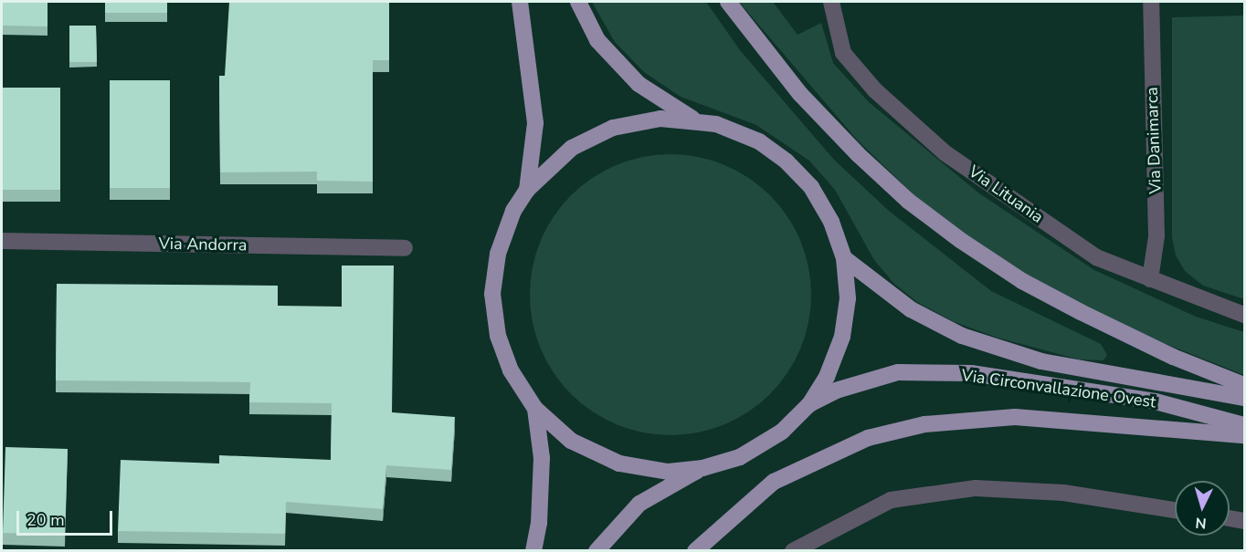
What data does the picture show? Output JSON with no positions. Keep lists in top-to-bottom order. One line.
{"streets":{"main road":["Via Circonvallazione Ovest"],"street":["Via Danimarca","Via Lituania","Via Andorra"]},"crossings":[["Via Danimarca","Via Lituania"]],"scale_bar":"20 m","north":"bottom"}
